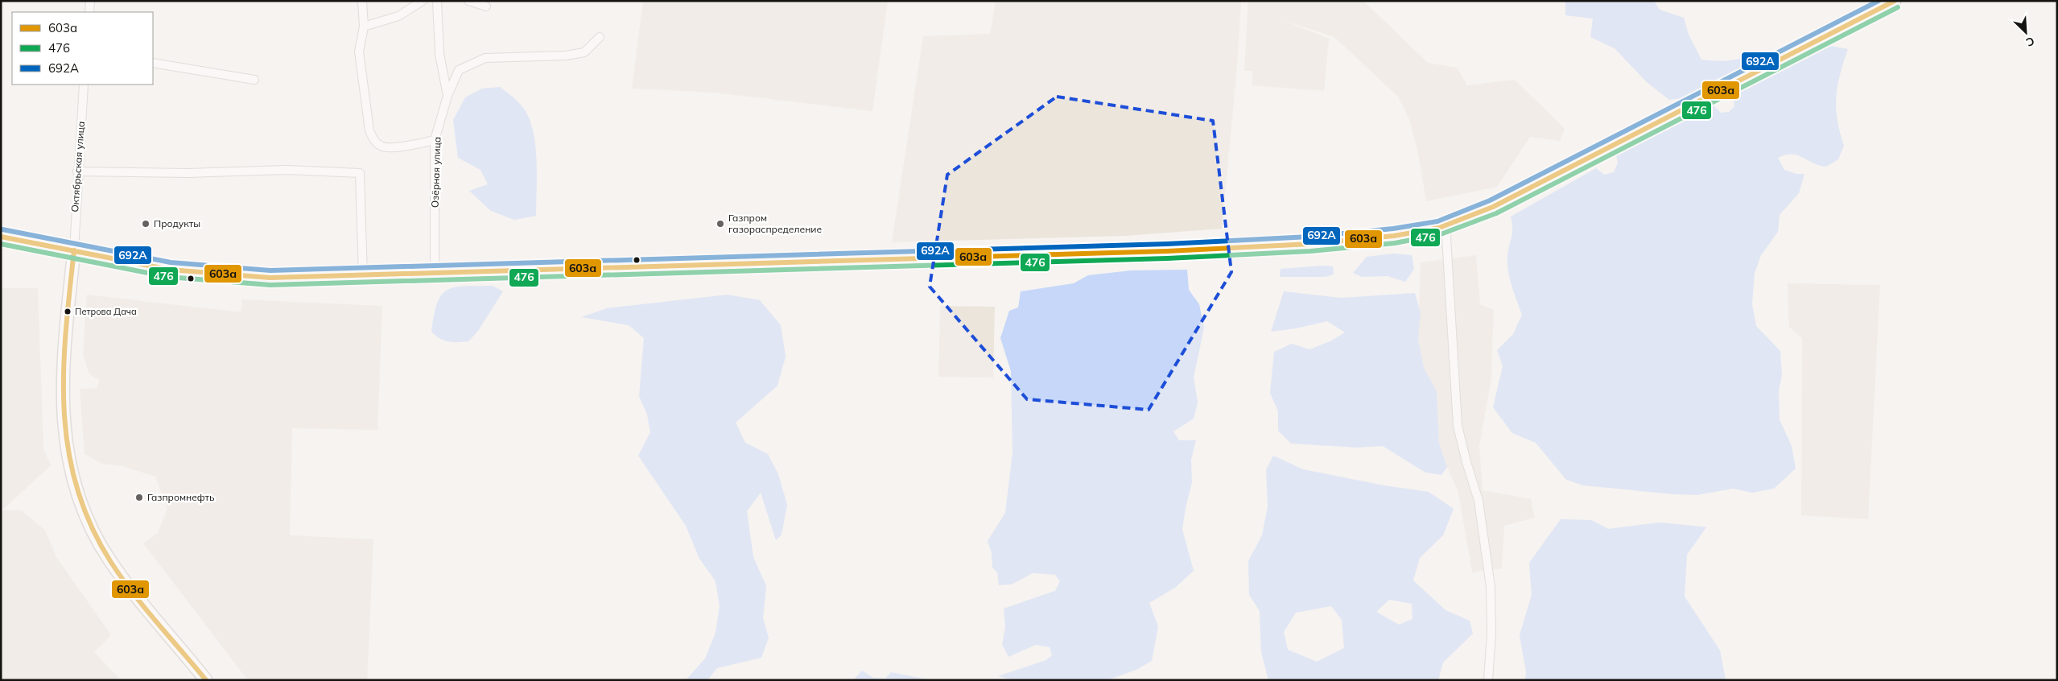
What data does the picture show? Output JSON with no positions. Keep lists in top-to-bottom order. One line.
{"streets":{"street":["Октябрьская улица","Озёрная улица"]},"places":["Продукты","Газпром газораспределение","Петрова Дача","Газпромнефть"],"lines":["transit line 603а","transit line 692А","transit line 476"],"legend":["603а","476","692А"],"north":"bottom right"}
